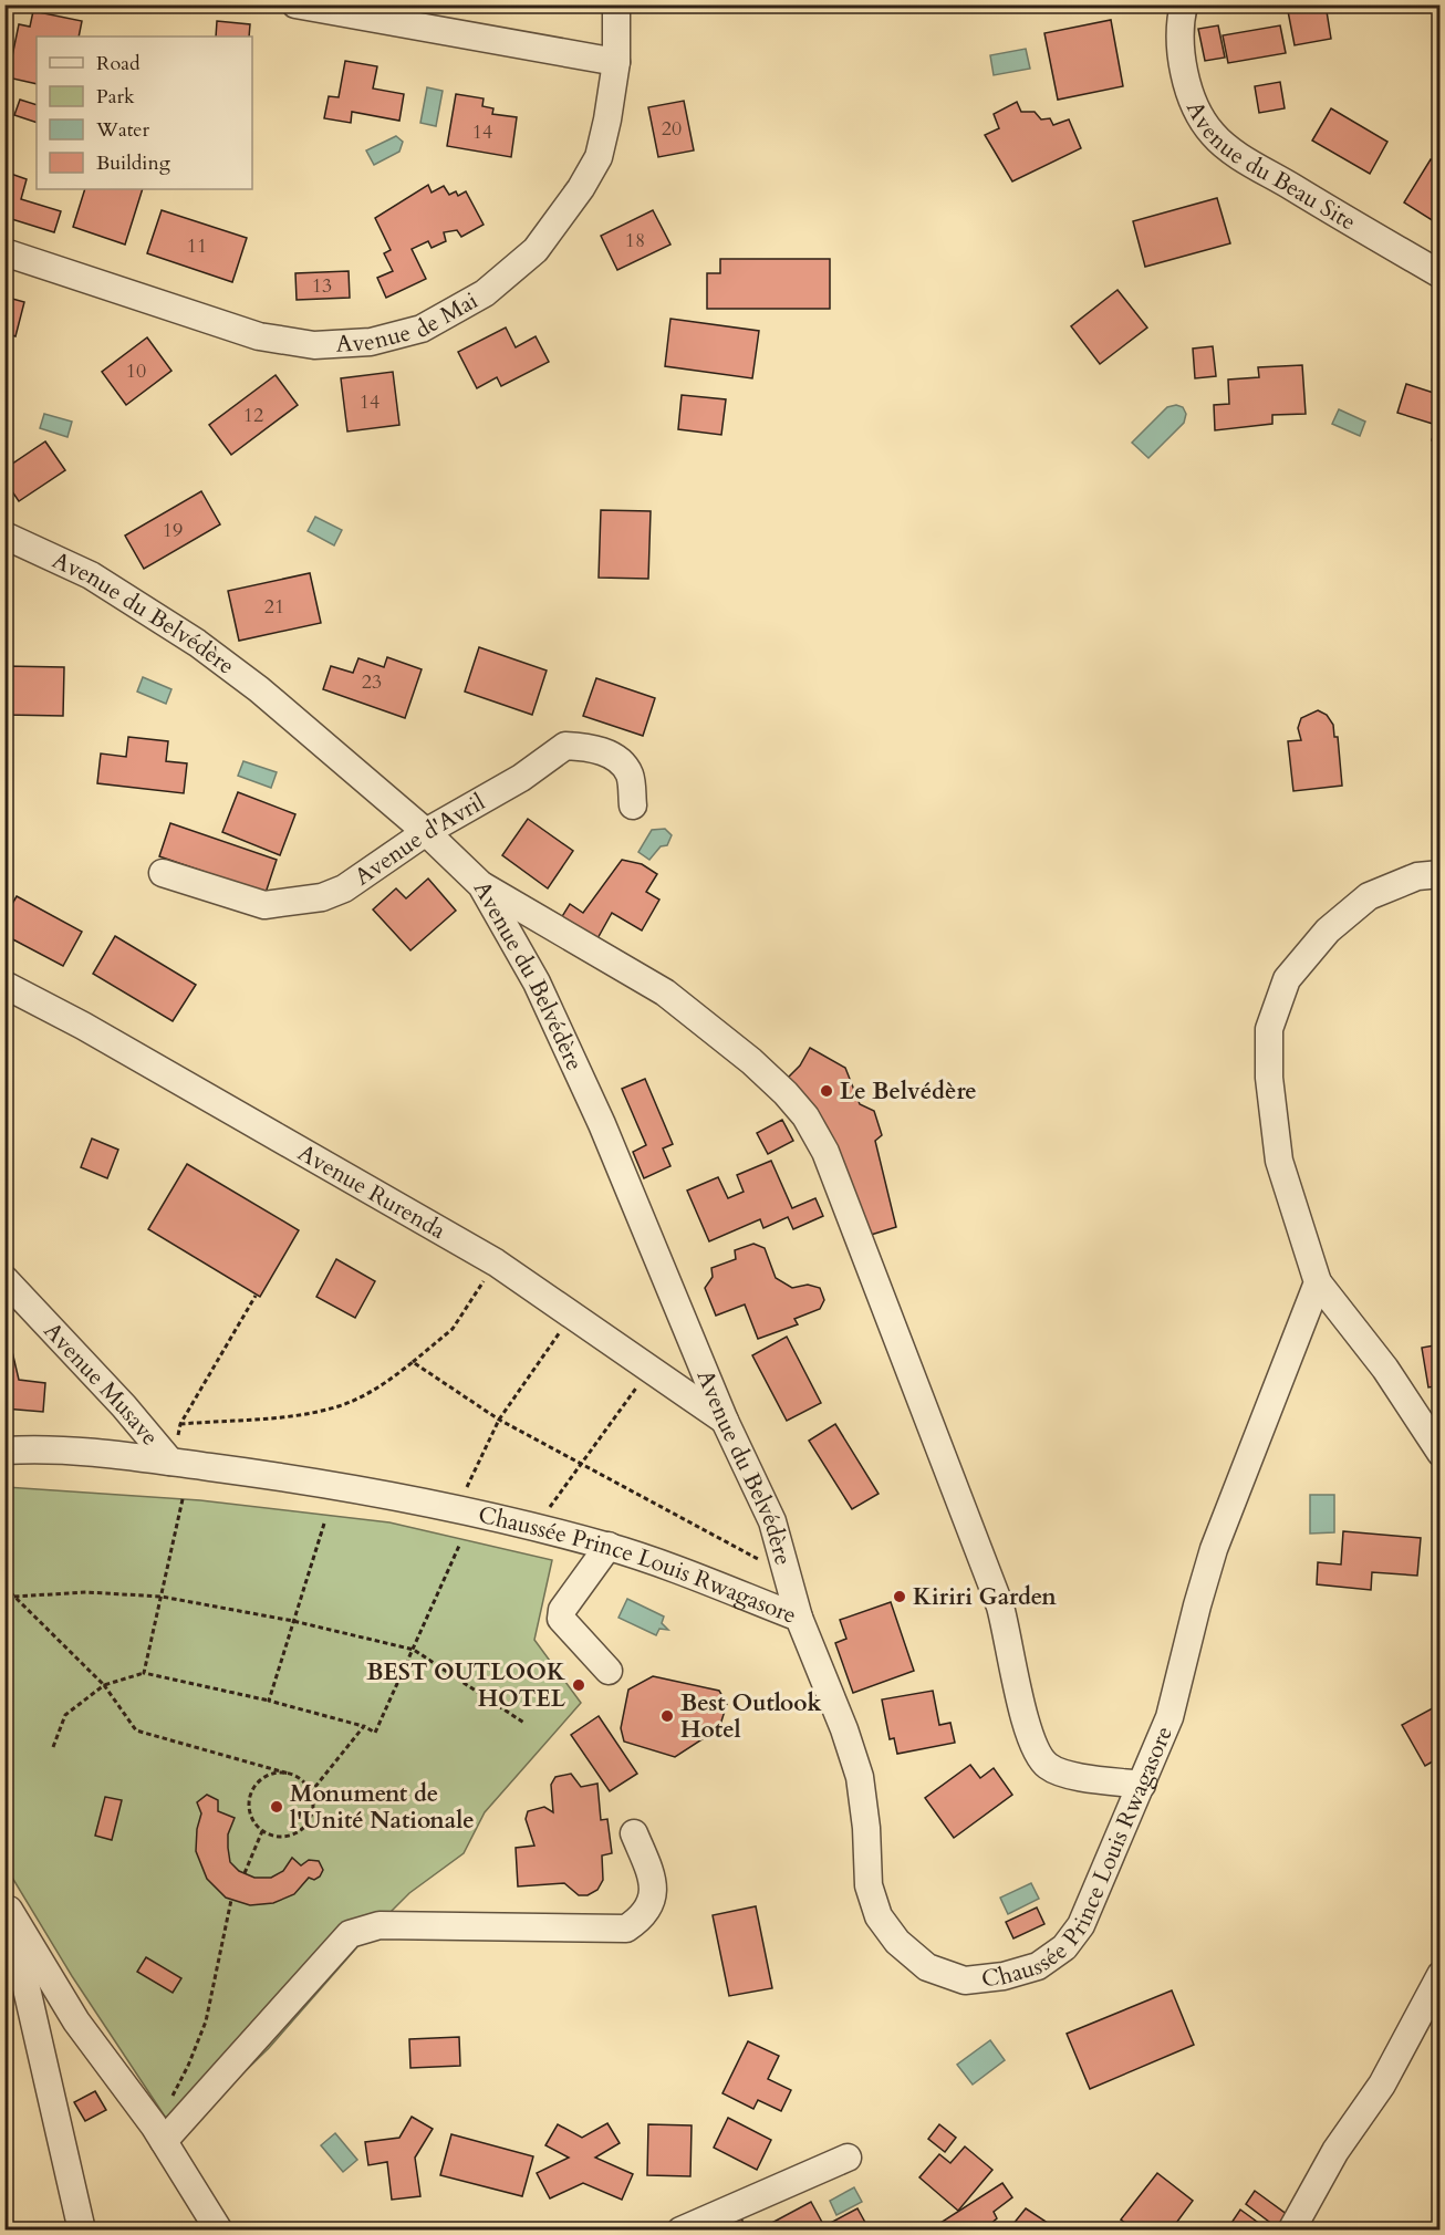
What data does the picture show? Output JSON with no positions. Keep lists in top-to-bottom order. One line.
{"streets":{"street":["Avenue du Beau Site","Avenue de Mai","Avenue du Belvédère","Avenue d'Avril","Avenue Rurenda","Avenue Musave","Chaussée Prince Louis Rwagasore"]},"crossings":[["Avenue du Belvédère","Avenue d'Avril"],["Avenue du Belvédère","Avenue Rurenda"],["Avenue du Belvédère","Chaussée Prince Louis Rwagasore"],["Avenue Musave","Chaussée Prince Louis Rwagasore"]],"places":["Le Belvédère","Kiriri Garden","BEST OUTLOOK HOTEL","Best Outlook Hotel","Monument de l'Unité Nationale"],"house_numbers":["20","14","18","11","13","10","14","12","19","21","23"],"legend":["Road","Park","Water","Building"]}
